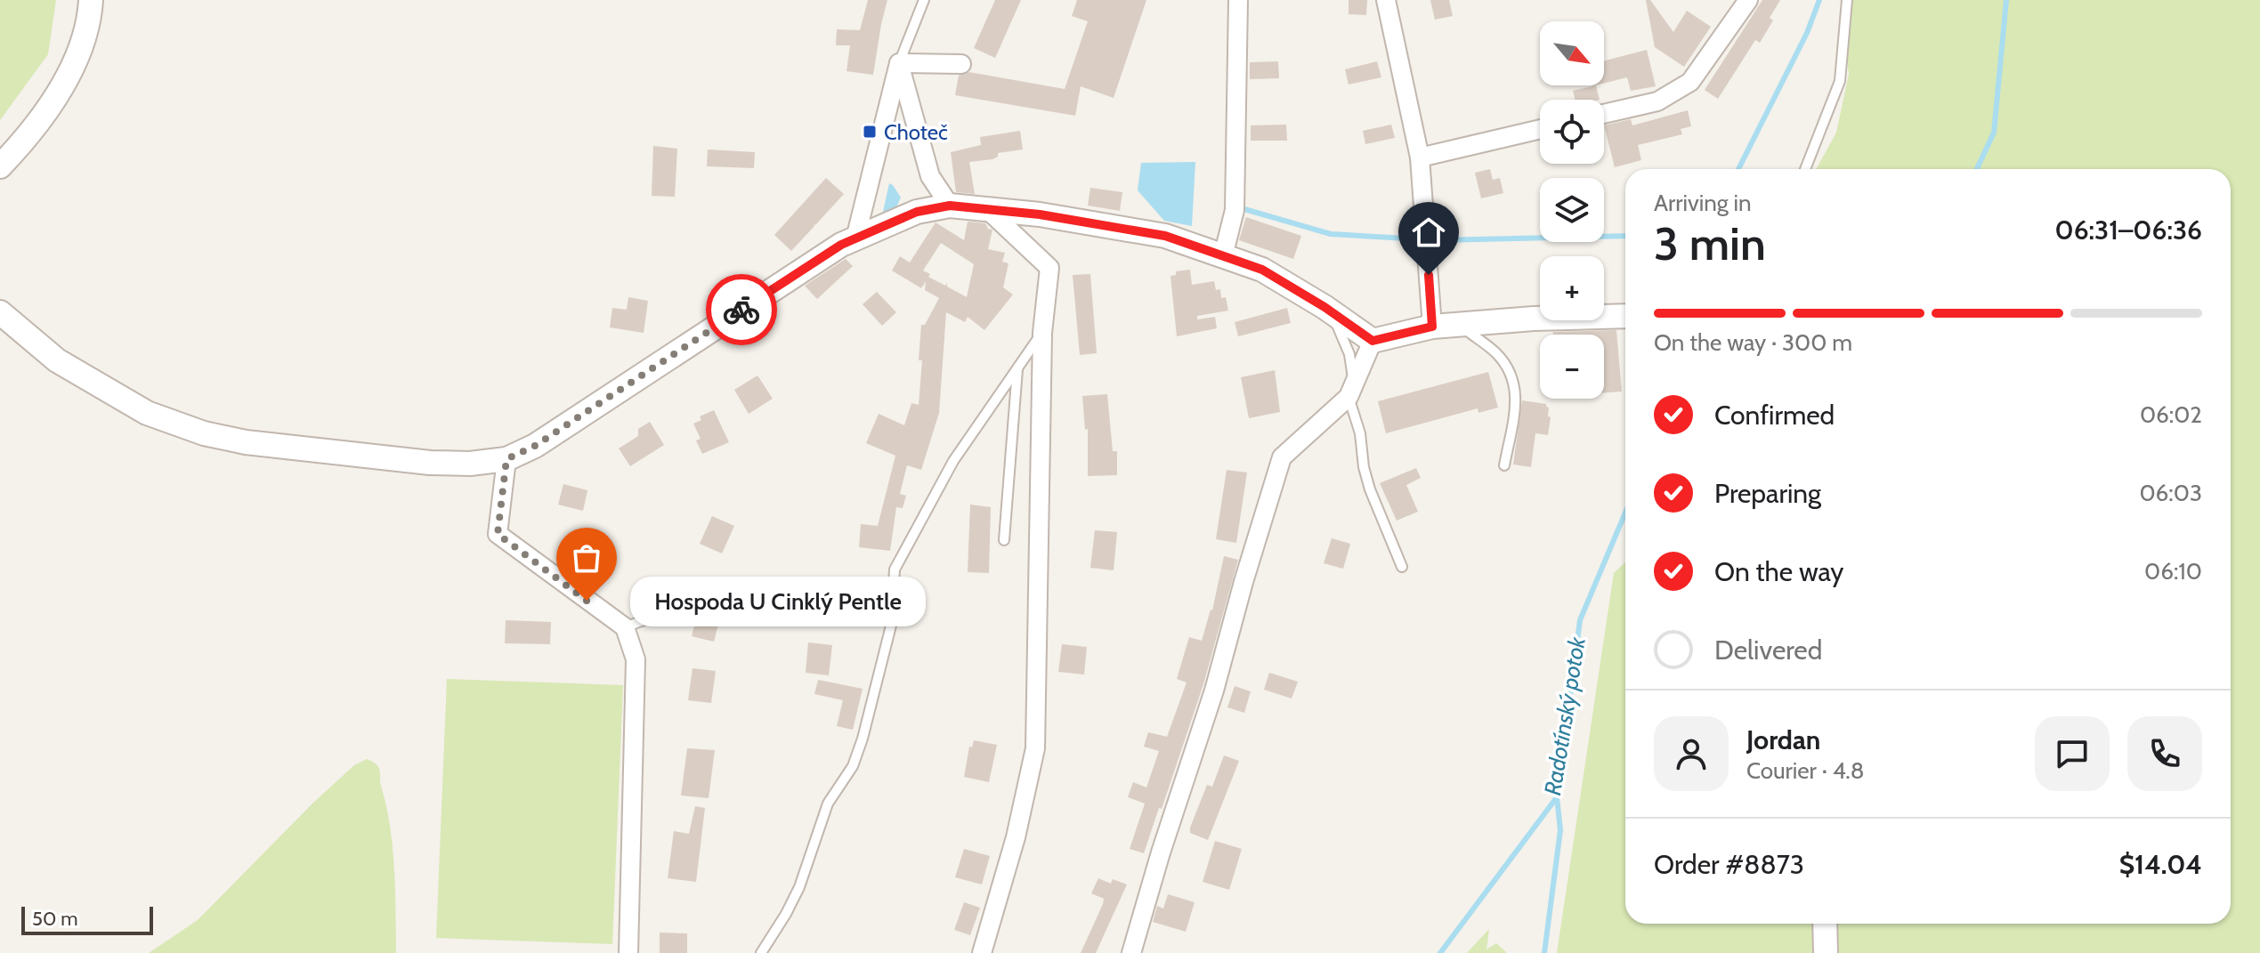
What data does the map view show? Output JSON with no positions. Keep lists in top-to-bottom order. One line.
{"water":["Radotínský potok"],"places":{"transit":["Choteč"],"other":["Hospoda U Cinklý Pentle"]},"scale_bar":"50 m","north":"bottom right","page":{"map_buttons":["+","−"],"heading":["3 min","Arriving in","06:31–06:36"],"panel":["Jordan","Courier · 4.8","Order #8873","$14.04"],"bar":"On the way · 300 m","list":[["Confirmed","06:02"],["Preparing","06:03"],["On the way","06:10"],"Delivered"],"bubble":"Hospoda U Cinklý Pentle","scale":"50 m"}}
